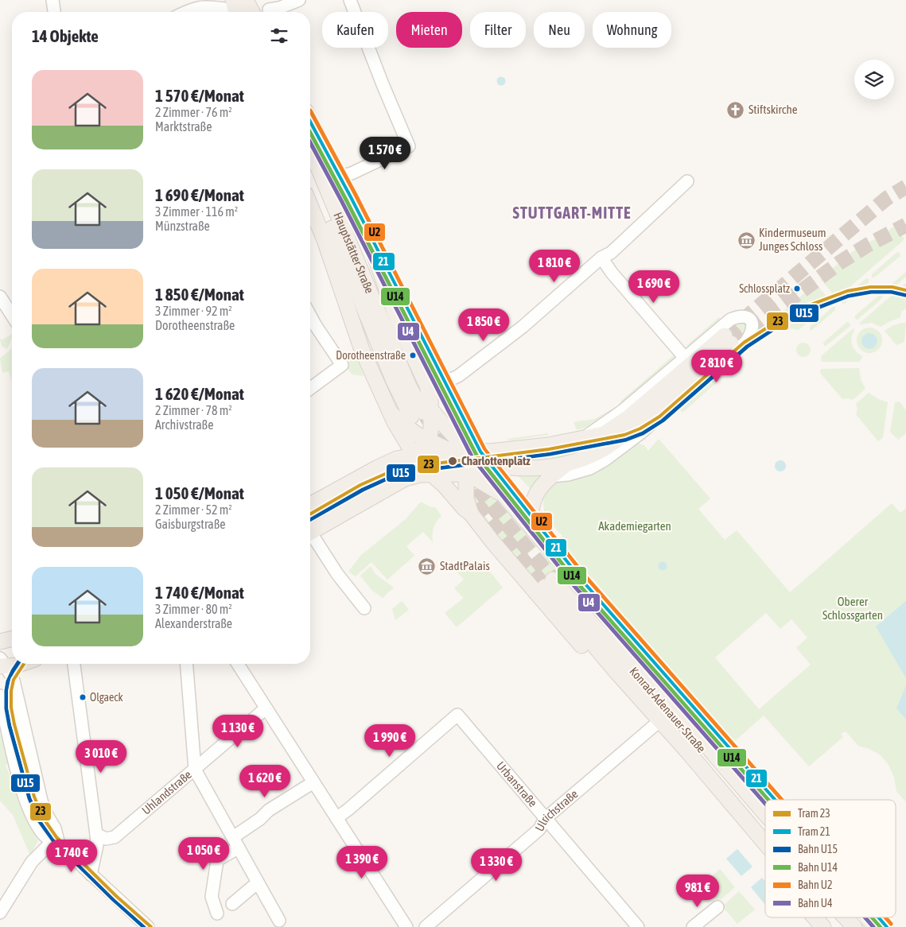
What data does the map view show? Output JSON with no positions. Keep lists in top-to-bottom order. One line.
{"streets":{"main road":["Hauptstätter Straße","Konrad-Adenauer-Straße"],"street":["Urbanstraße","Uhlandstraße","Ulrichstraße"]},"crossings":[["Urbanstraße","Ulrichstraße"]],"districts":["STUTTGART-MITTE"],"parks":["Akademiegarten","Oberer Schlossgarten"],"places":{"church":["Stiftskirche"],"museum":["Kindermuseum Junges Schloss","StadtPalais"],"other":["Schlossplatz","Dorotheenstraße","Charlottenplatz","Olgaeck"]},"lines":["rail line U2","tram line 21","rail line U14","rail line U4","tram line 23","rail line U15"],"legend":["Tram 23","Tram 21","Bahn U15","Bahn U14","Bahn U2","Bahn U4"],"page":{"chip":["Kaufen","Mieten","Filter","Neu","Wohnung"],"heading":"14 Objekte","list":[{"name":"1 570 €/Monat","note":"2 Zimmer · 76 m² · Marktstraße"},{"name":"1 690 €/Monat","note":"3 Zimmer · 116 m² · Münzstraße"},{"name":"1 850 €/Monat","note":"3 Zimmer · 92 m² · Dorotheenstraße"},{"name":"1 620 €/Monat","note":"2 Zimmer · 78 m² · Archivstraße"},{"name":"1 050 €/Monat","note":"2 Zimmer · 52 m² · Gaisburgstraße"},{"name":"1 740 €/Monat","note":"3 Zimmer · 80 m² · Alexanderstraße"}],"price":["1 570 €","1 810 €","1 690 €","1 850 €","2 810 €","1 130 €","1 990 €","3 010 €","1 620 €","1 050 €","1 740 €","1 390 €","1 330 €","981 €"]}}
